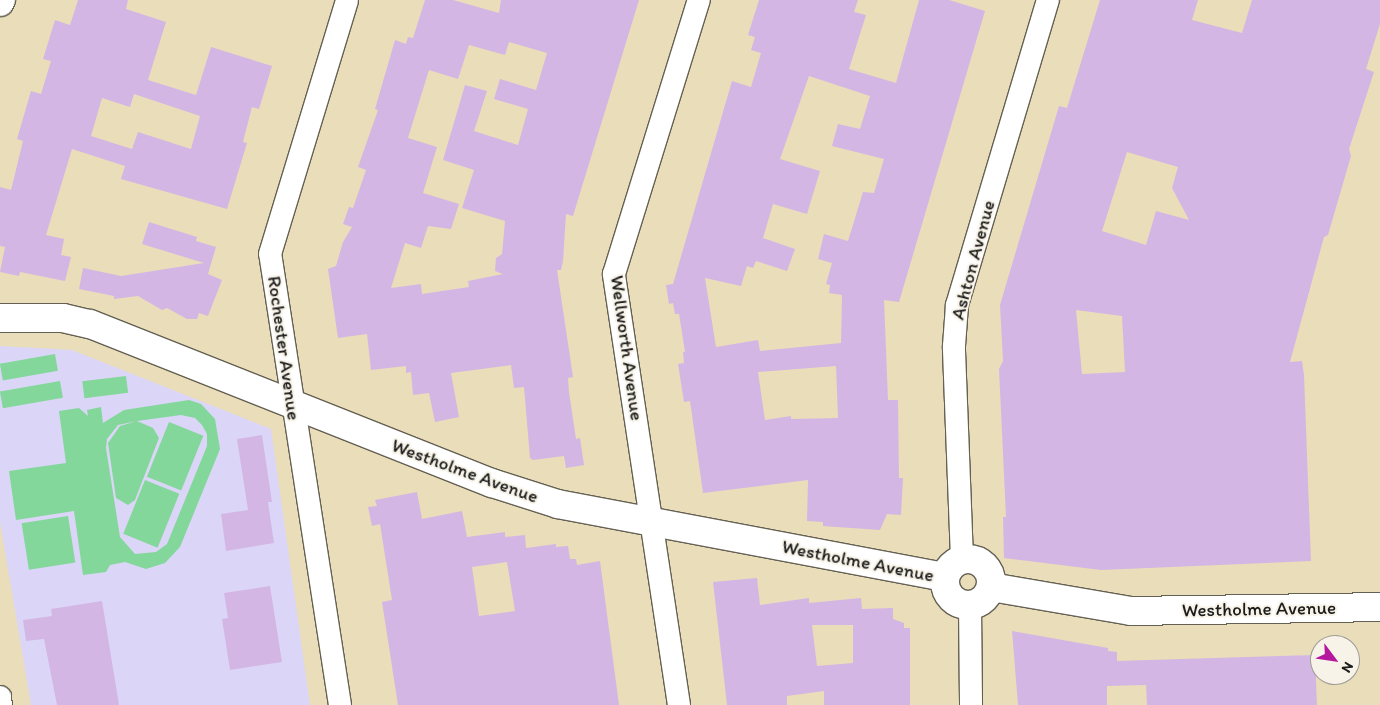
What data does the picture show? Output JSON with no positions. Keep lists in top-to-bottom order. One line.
{"streets":{"street":["Ashton Avenue","Rochester Avenue","Wellworth Avenue","Westholme Avenue"]},"crossings":[["Ashton Avenue","Westholme Avenue"],["Rochester Avenue","Westholme Avenue"],["Wellworth Avenue","Westholme Avenue"]],"north":"bottom right"}
